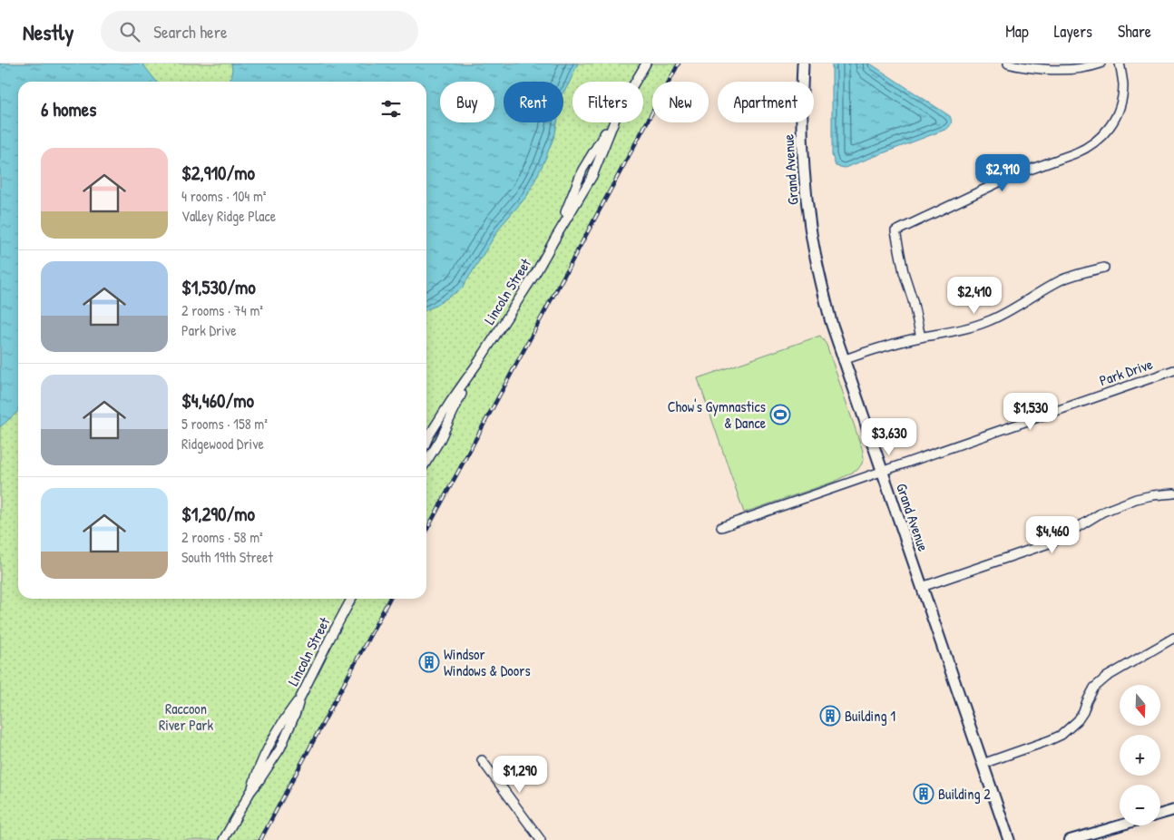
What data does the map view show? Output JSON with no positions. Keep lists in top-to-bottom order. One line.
{"streets":{"main road":["Grand Avenue"],"street":["Lincoln Street","Park Drive"]},"crossings":[["Grand Avenue","Park Drive"]],"parks":["Raccoon River Park"],"places":{"sports":["Chow's Gymnastics & Dance"],"building":["Windsor Windows & Doors","Building 1","Building 2"]},"north":"bottom","page":{"header":"Nestly","search":"Search here","nav":["Map","Layers","Share"],"chip":["Buy","Rent","Filters","New","Apartment"],"heading":"6 homes","list":[{"name":"$2,910/mo","note":"4 rooms · 104 m² · Valley Ridge Place"},{"name":"$1,530/mo","note":"2 rooms · 74 m² · Park Drive"},{"name":"$4,460/mo","note":"5 rooms · 158 m² · Ridgewood Drive"},{"name":"$1,290/mo","note":"2 rooms · 58 m² · South 19th Street"}],"price":["$2,910","$2,410","$1,530","$3,630","$4,460","$1,290"],"map_buttons":["+","−"]}}
